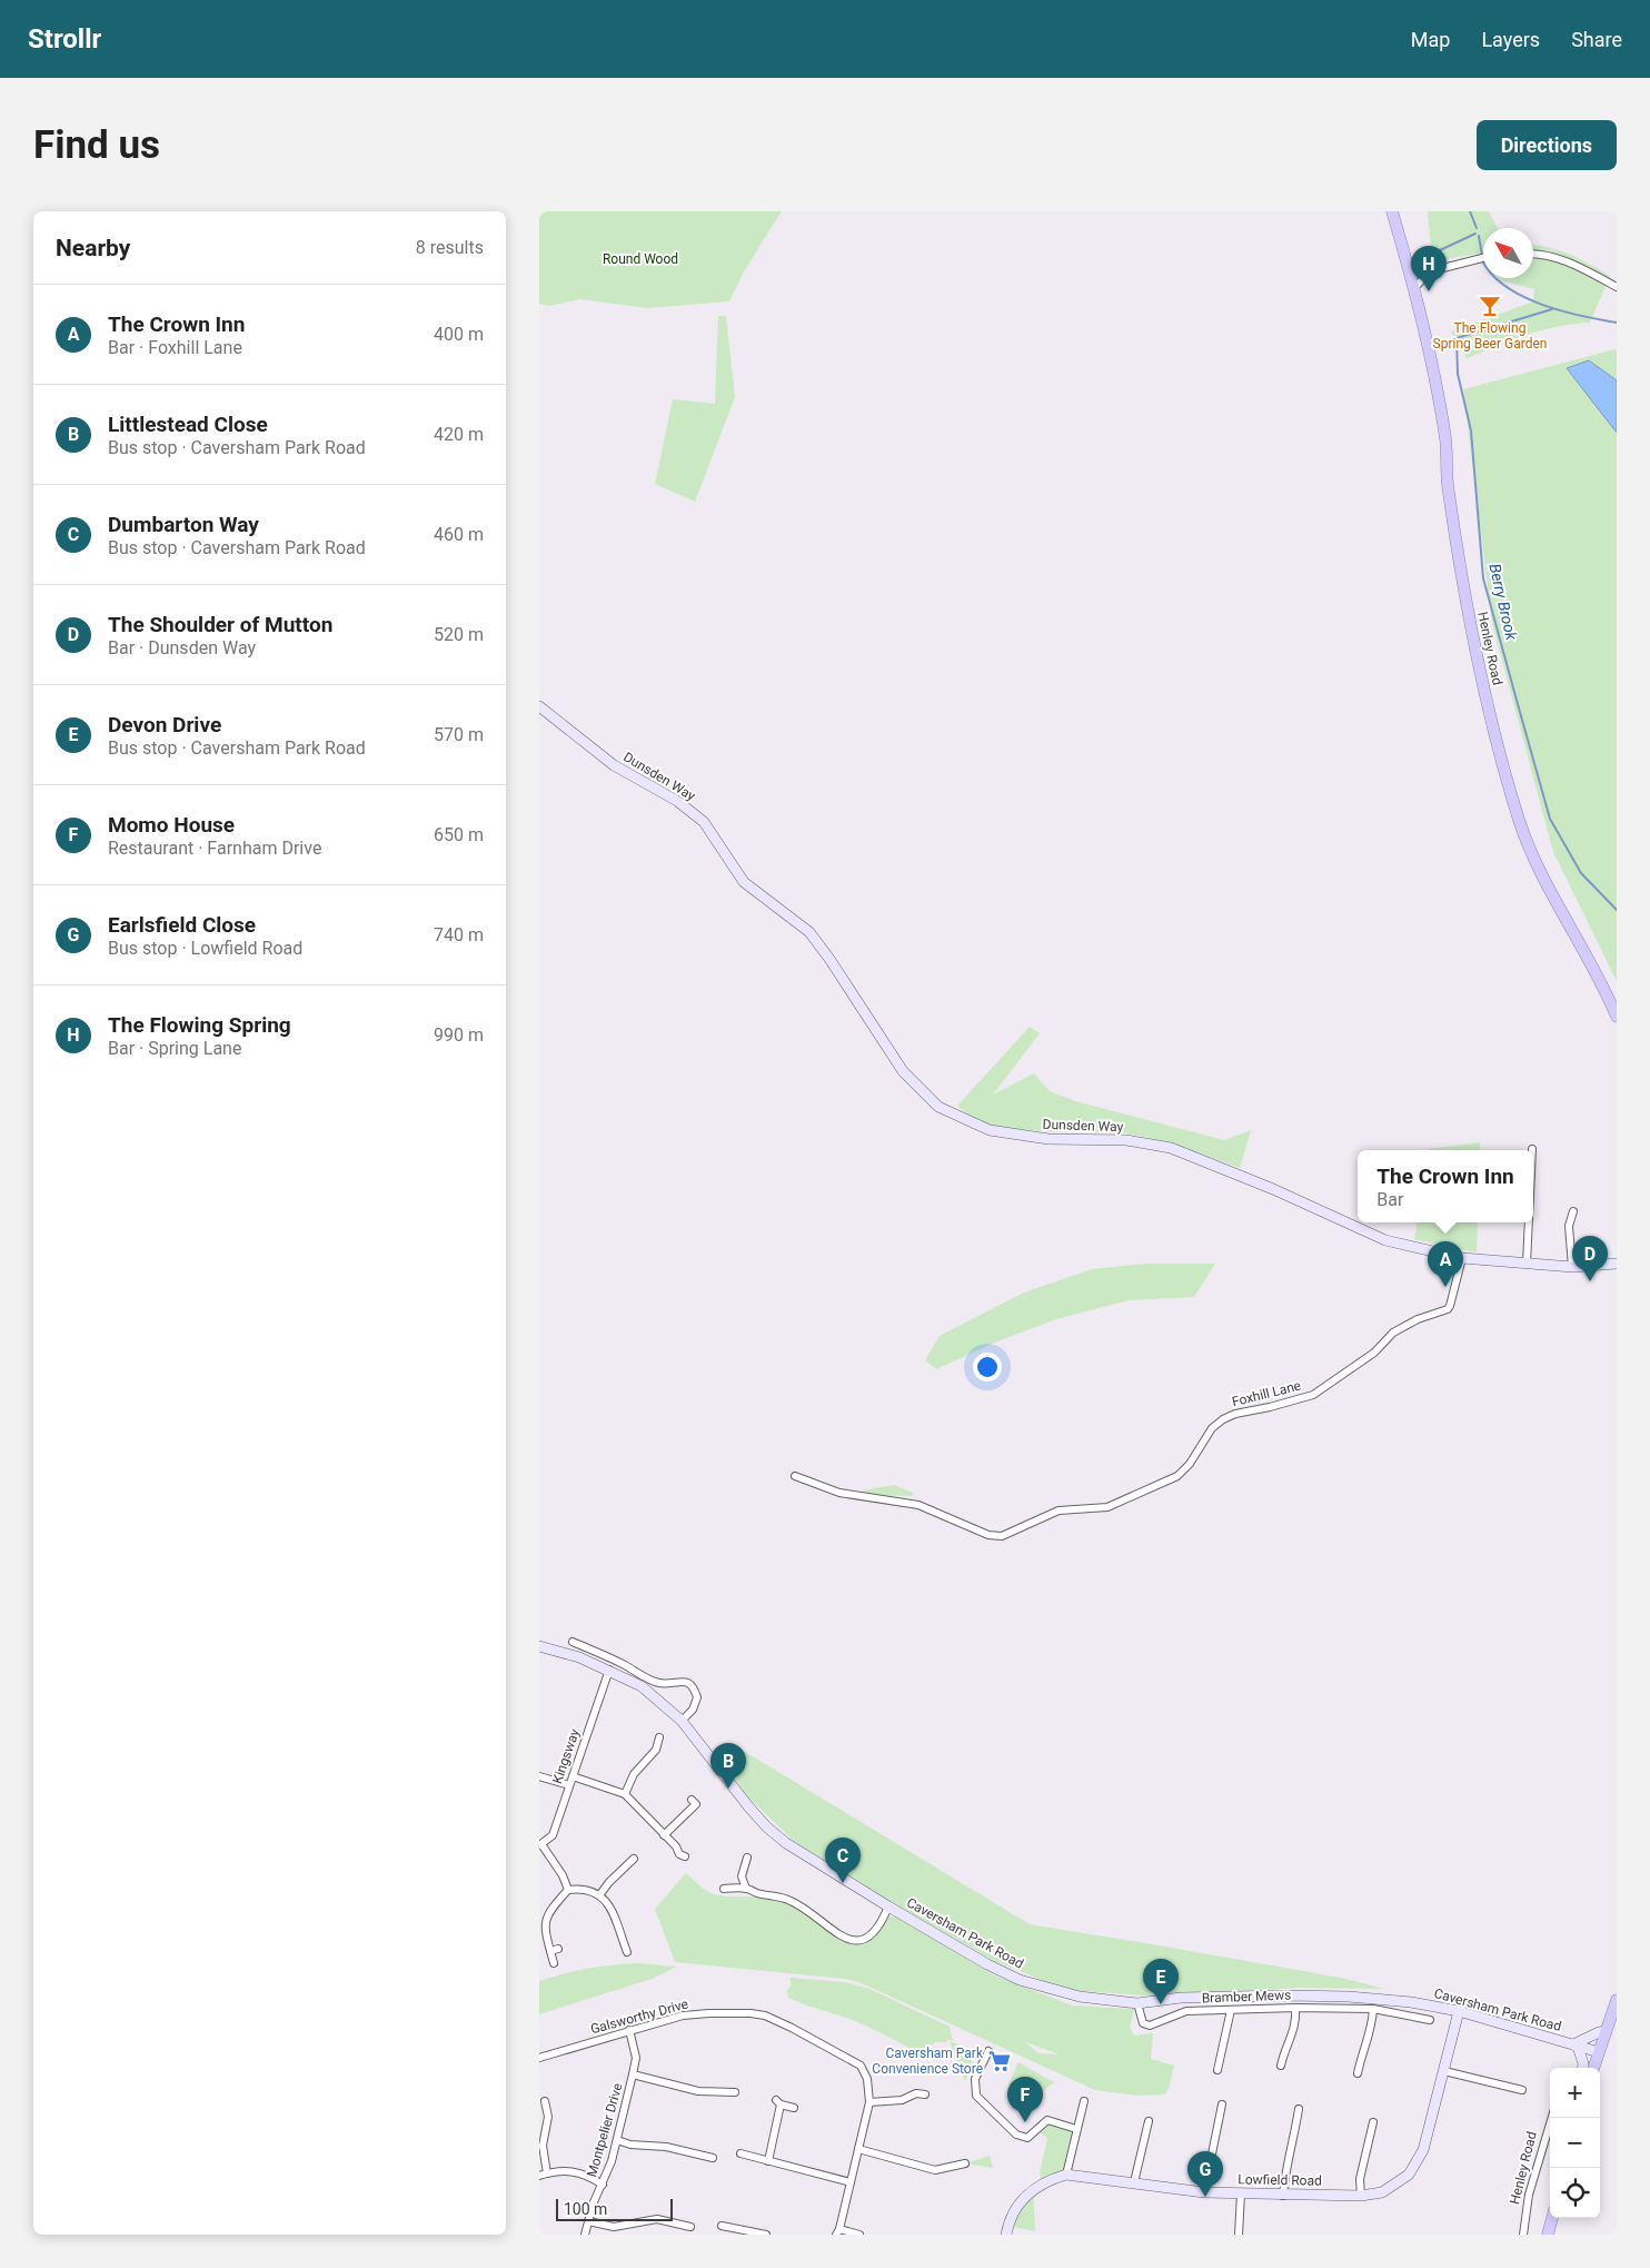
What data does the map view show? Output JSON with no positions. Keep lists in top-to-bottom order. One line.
{"streets":{"main road":["Henley Road"],"street":["Dunsden Way","Foxhill Lane","Kingsway","Caversham Park Road","Bramber Mews","Galsworthy Drive","Montpelier Drive","Lowfield Road"]},"crossings":[["Dunsden Way","Foxhill Lane"],["Kingsway","Caversham Park Road"],["Caversham Park Road","Bramber Mews"],["Caversham Park Road","Lowfield Road"],["Galsworthy Drive","Montpelier Drive"]],"water":["Berry Brook"],"parks":["Round Wood"],"places":{"bar":["The Flowing Spring Beer Garden"],"supermarket":["Caversham Park Convenience Store"]},"scale_bar":"100 m","north":"top left","page":{"header":"Strollr","nav":["Map","Layers","Share"],"buttons":"Directions","title":"Find us","heading":["Nearby","8 results"],"pins":["H","D","A","B","C","E","F","G"],"list":[{"mark":"A","name":"The Crown Inn","note":"Bar · Foxhill Lane","value":"400 m"},{"mark":"B","name":"Littlestead Close","note":"Bus stop · Caversham Park Road","value":"420 m"},{"mark":"C","name":"Dumbarton Way","note":"Bus stop · Caversham Park Road","value":"460 m"},{"mark":"D","name":"The Shoulder of Mutton","note":"Bar · Dunsden Way","value":"520 m"},{"mark":"E","name":"Devon Drive","note":"Bus stop · Caversham Park Road","value":"570 m"},{"mark":"F","name":"Momo House","note":"Restaurant · Farnham Drive","value":"650 m"},{"mark":"G","name":"Earlsfield Close","note":"Bus stop · Lowfield Road","value":"740 m"},{"mark":"H","name":"The Flowing Spring","note":"Bar · Spring Lane","value":"990 m"}],"popup":["The Crown Inn","Bar"],"map_buttons":["+","−"],"scale":"100 m"}}
